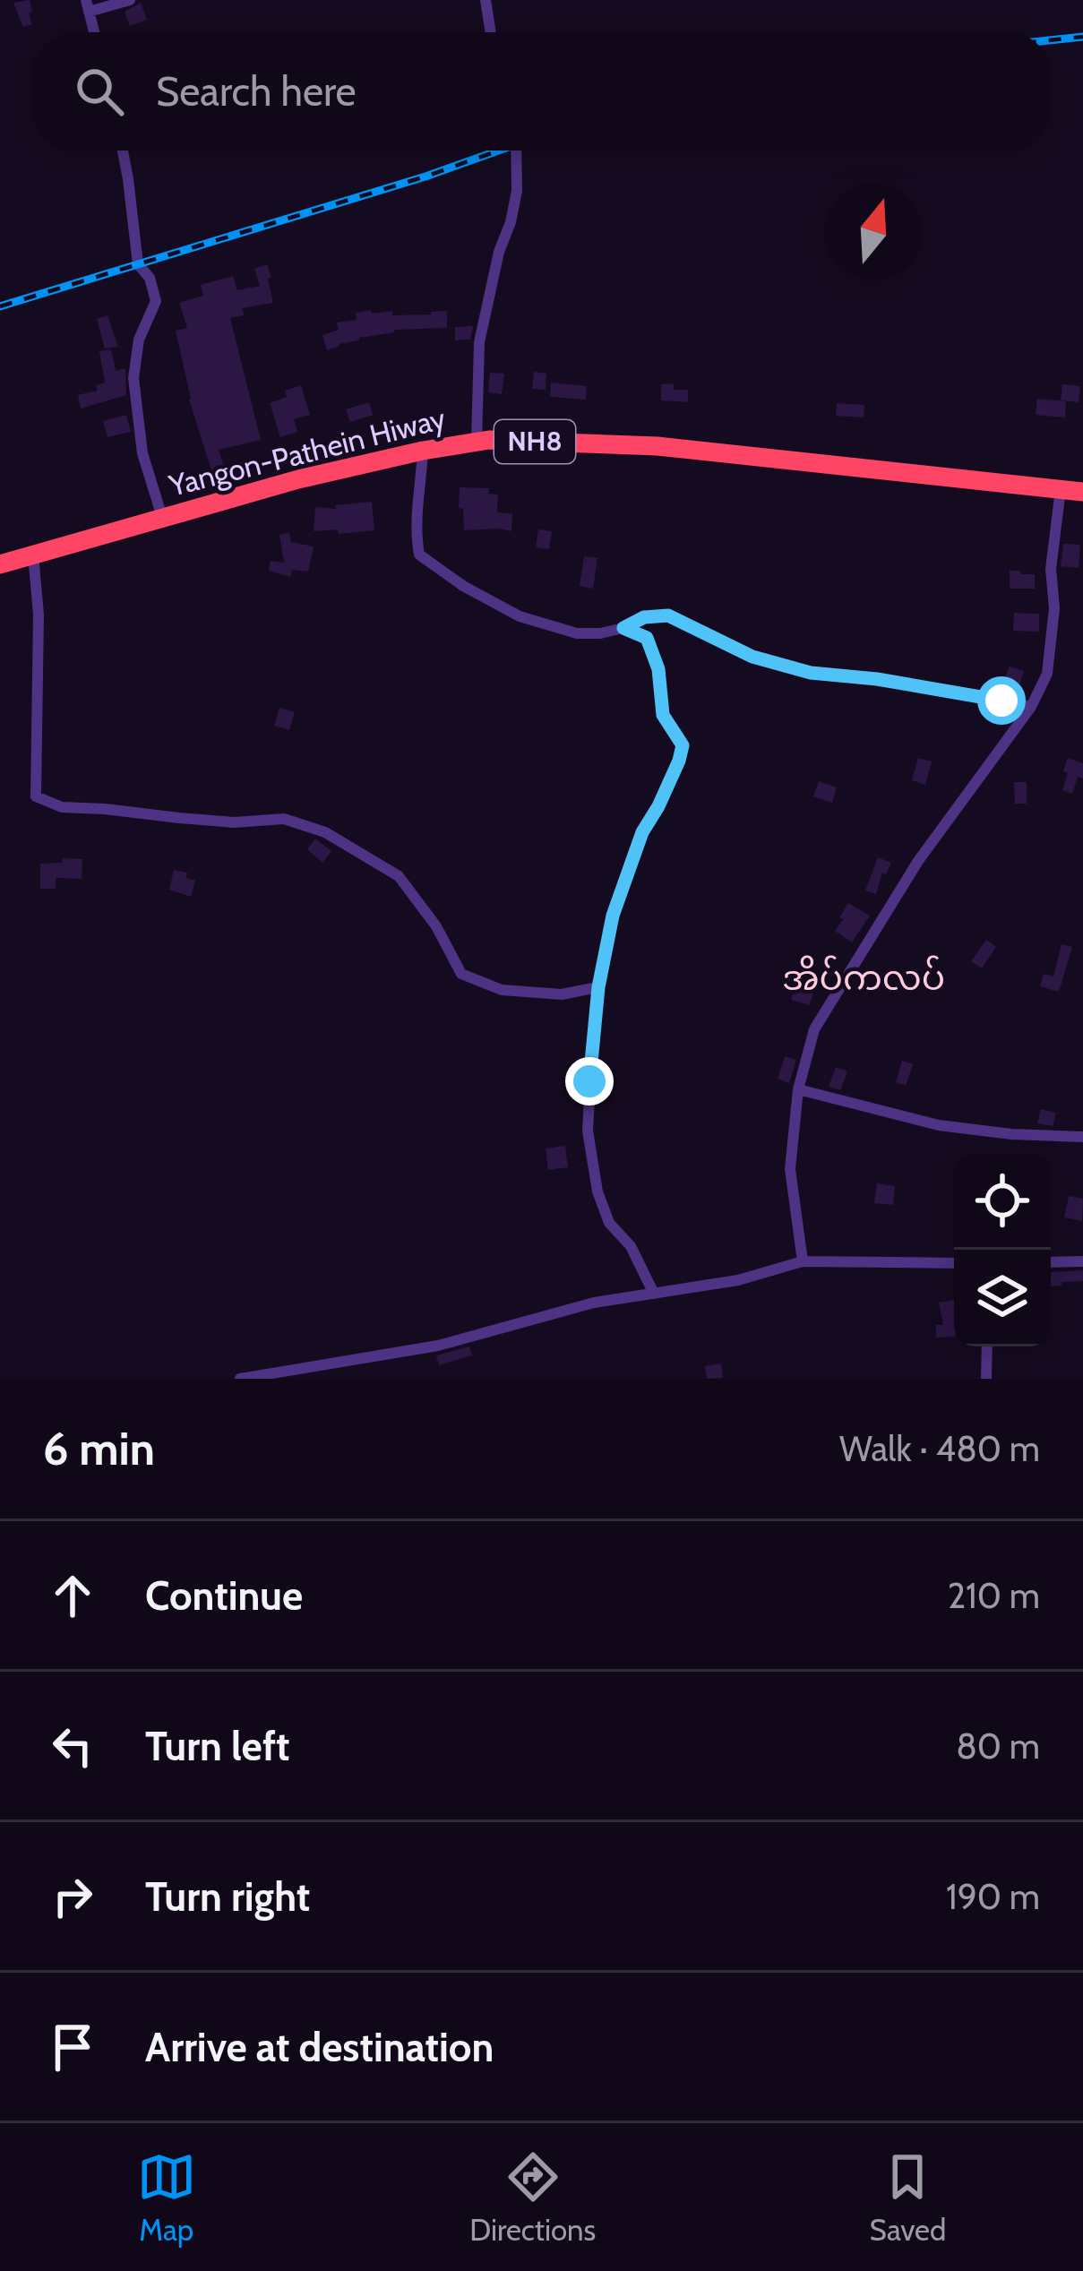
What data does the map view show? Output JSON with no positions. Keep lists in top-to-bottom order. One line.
{"streets":{"highway":["NH8","Yangon-Pathein Hiway"]},"districts":["အိပ်ကလပ်"],"north":"top","page":{"search":"Search here","heading":["6 min","Walk · 480 m"],"list":[["Continue","210 m"],["Turn left","80 m"],["Turn right","190 m"],"Arrive at destination"],"nav":["Map","Directions","Saved"]}}
